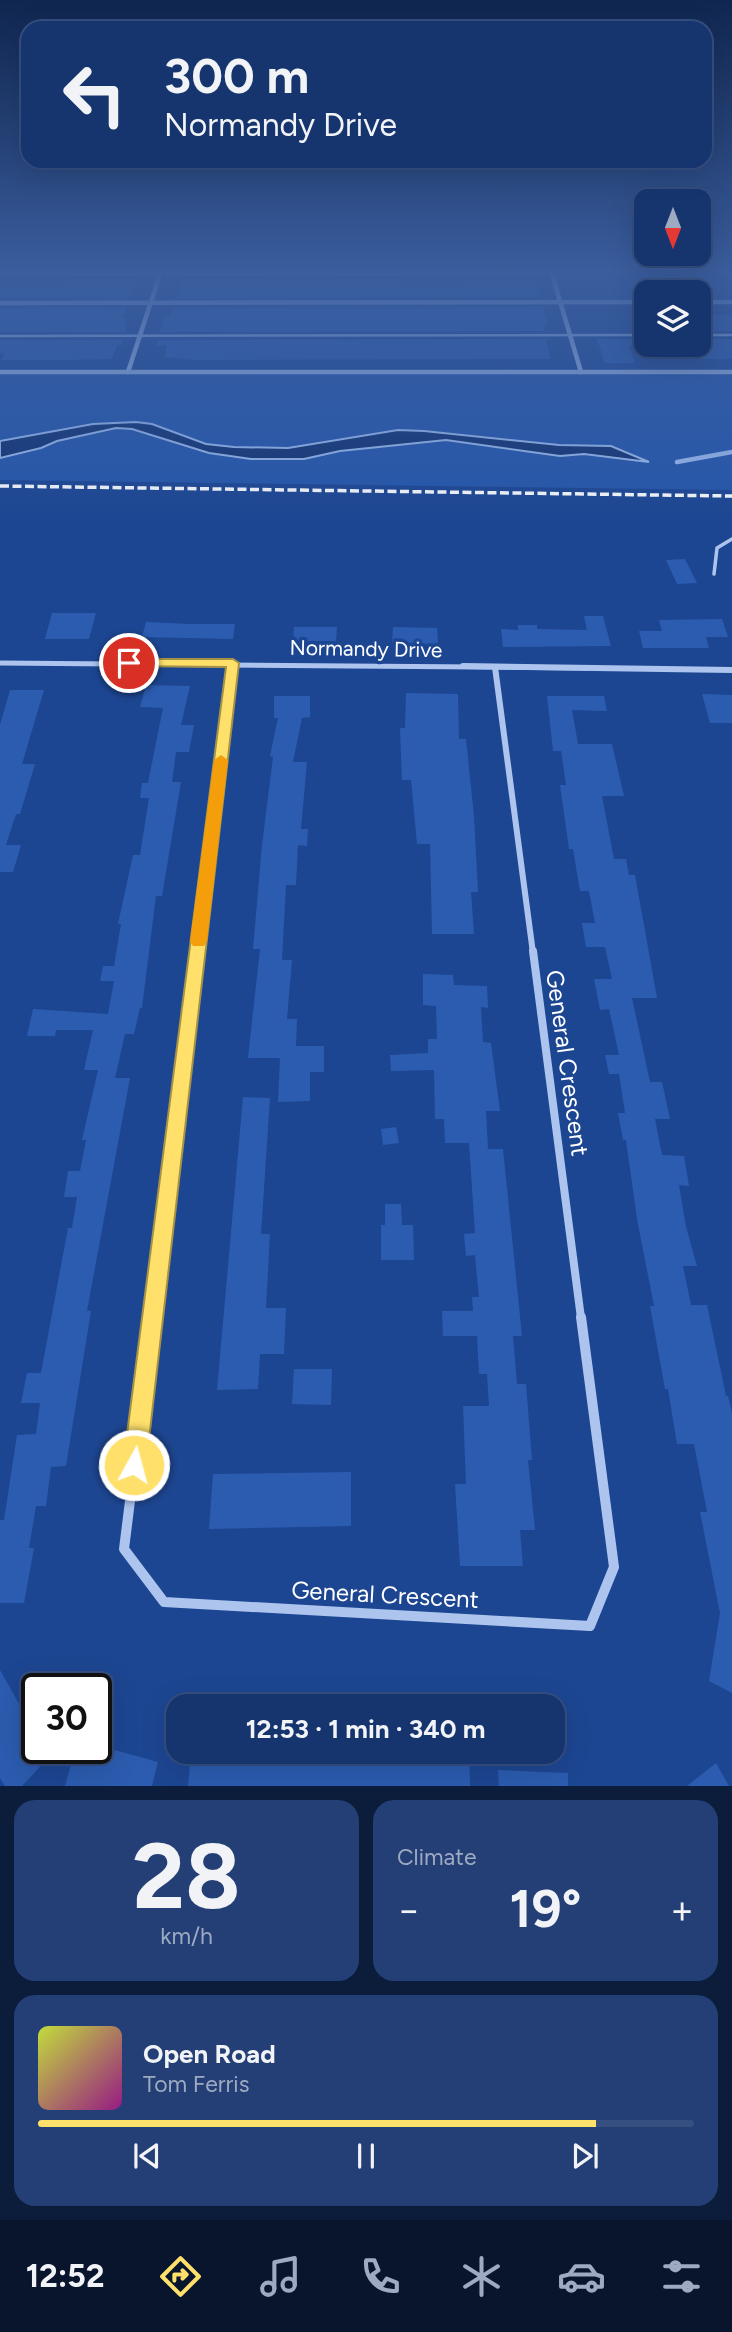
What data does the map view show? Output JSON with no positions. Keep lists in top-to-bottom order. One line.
{"streets":{"street":["Normandy Drive","General Crescent"]},"crossings":[["Normandy Drive","General Crescent"]],"north":"bottom","page":{"turn":["300 m","Normandy Drive"],"limit":"30","trip":"12:53 · 1 min · 340 m","tile":[["28","km/h"],"Climate"],"heat":["−","19°","+"],"song":["Open Road","Tom Ferris"],"tabs":"12:52"}}
